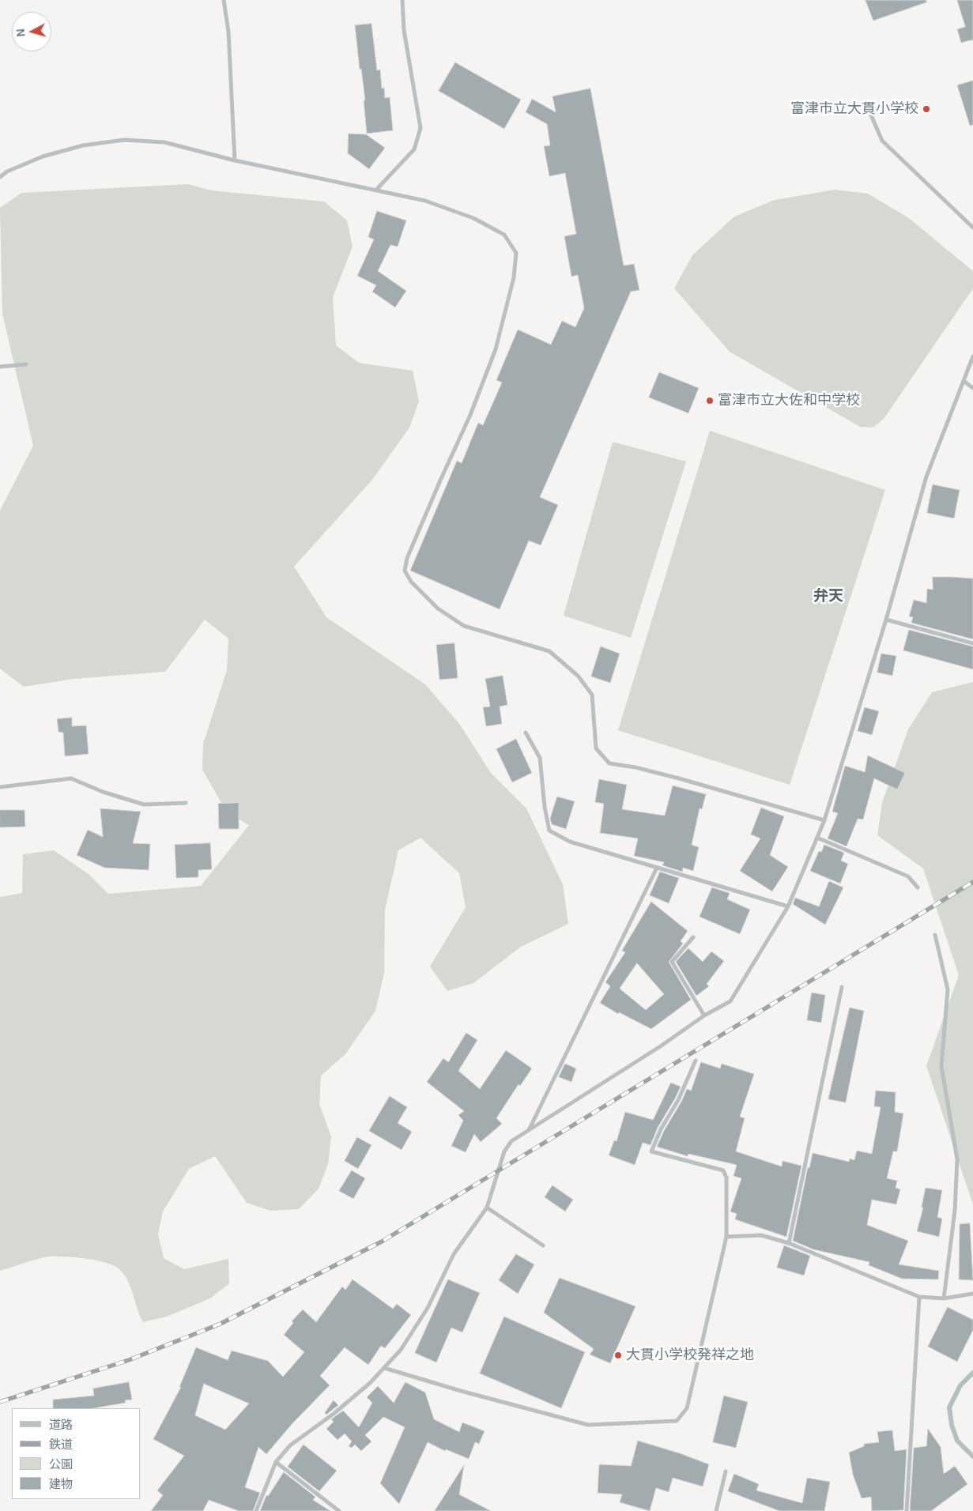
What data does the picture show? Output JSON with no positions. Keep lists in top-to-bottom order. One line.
{"districts":["弁天"],"places":["富津市立大貫小学校","富津市立大佐和中学校","大貫小学校発祥之地"],"legend":["道路","鉄道","公園","建物"],"north":"left"}
